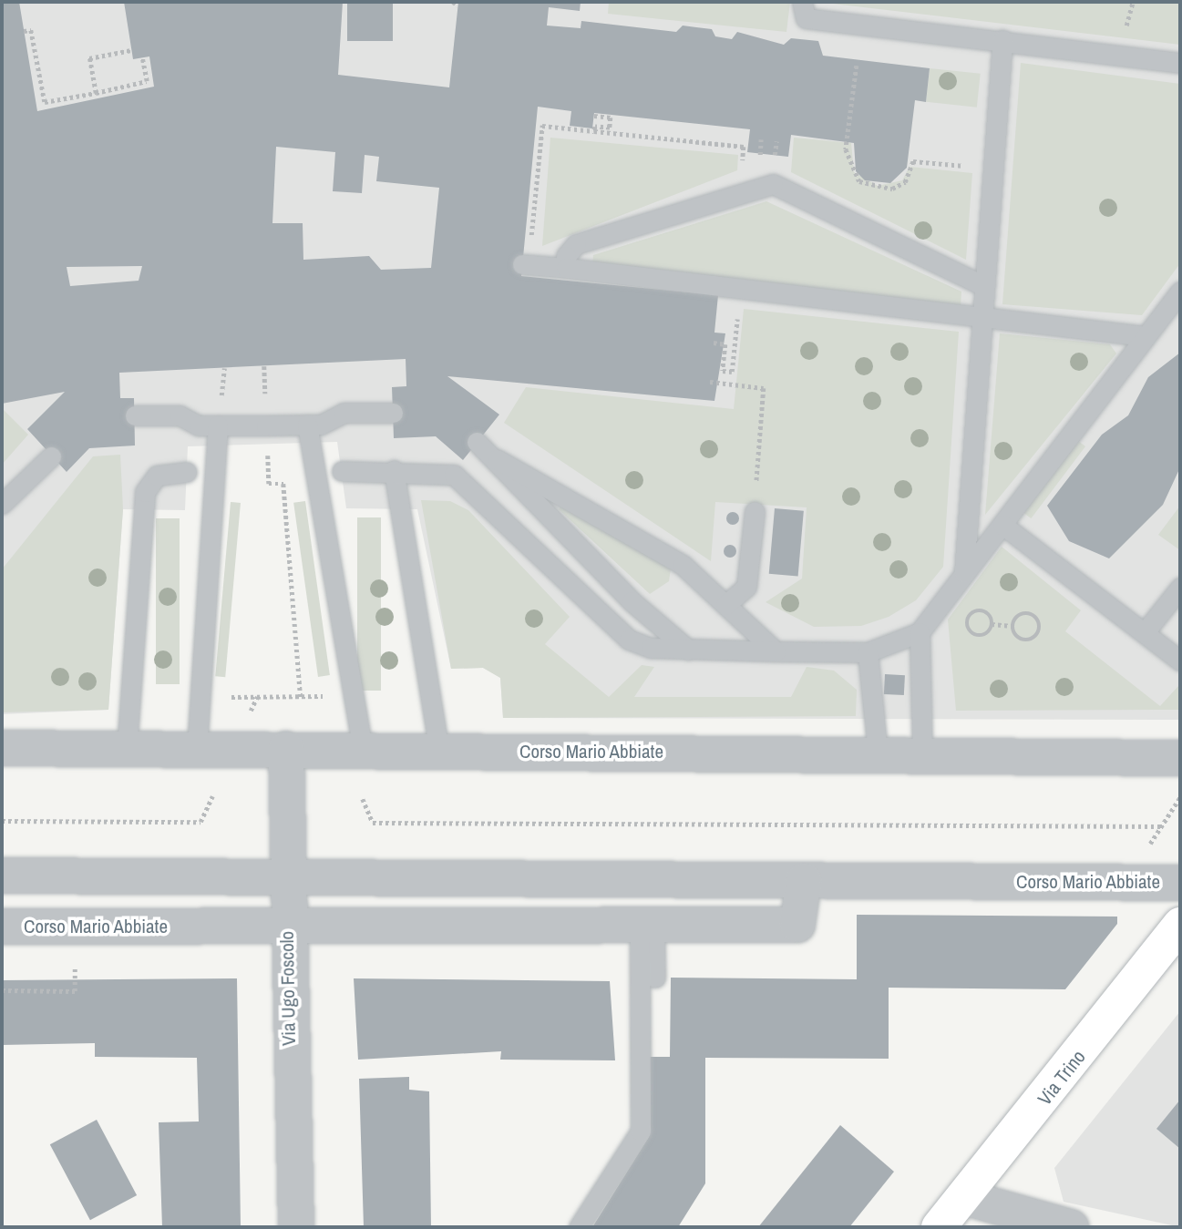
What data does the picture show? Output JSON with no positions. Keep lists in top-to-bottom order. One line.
{"streets":{"main road":["Via Trino"],"street":["Corso Mario Abbiate","Via Ugo Foscolo"]},"crossings":[["Corso Mario Abbiate","Via Ugo Foscolo"]]}
